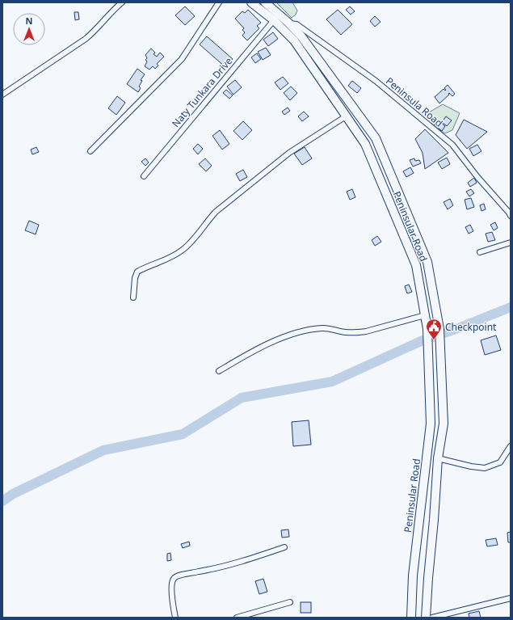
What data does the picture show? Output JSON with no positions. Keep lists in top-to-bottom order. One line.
{"streets":{"main road":["Peninsular Road"],"street":["Naty Tunkara Drive","Peninsula Road"]},"crossings":[["Naty Tunkara Drive","Peninsular Road"],["Peninsula Road","Peninsular Road"]],"places":{"public building":["Checkpoint"]},"north":"top"}
